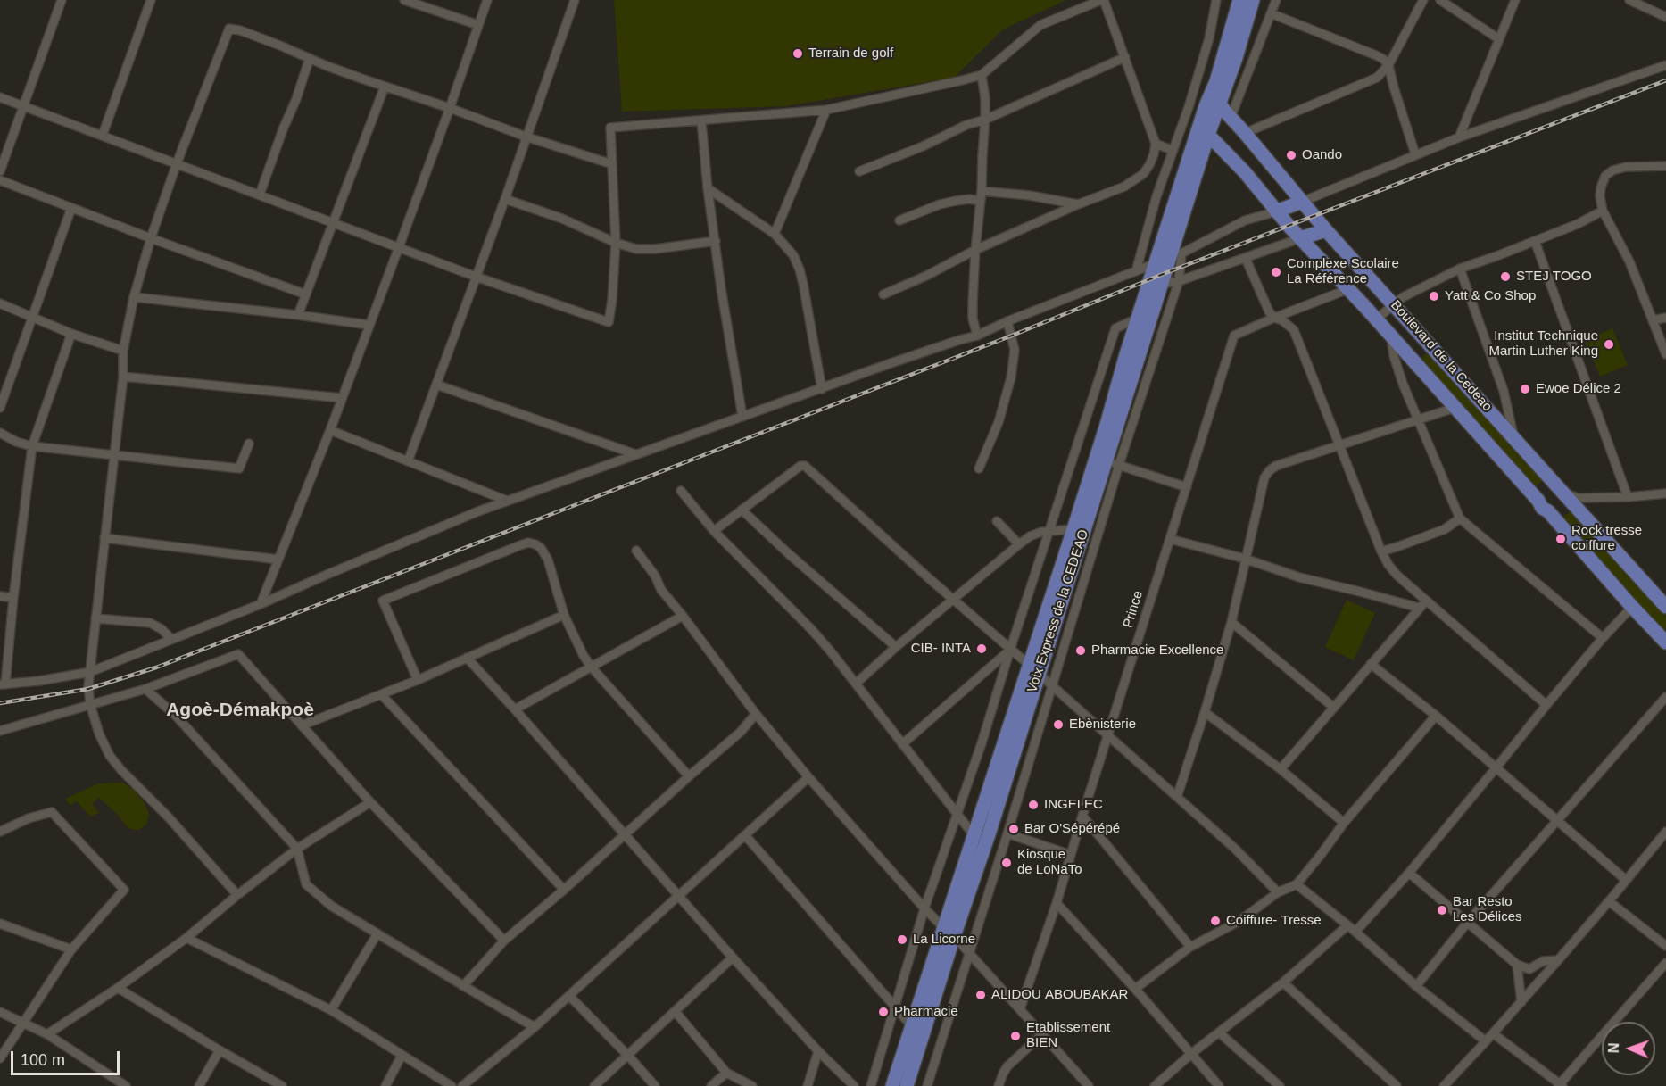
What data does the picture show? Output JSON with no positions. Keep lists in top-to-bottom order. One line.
{"streets":{"main road":["Boulevard de la Cedeao","Voix Express de la CEDEAO"],"street":["Prince"]},"crossings":[["Boulevard de la Cedeao","Prince"],["Boulevard de la Cedeao","Voix Express de la CEDEAO"]],"districts":["Agoè-Démakpoè"],"places":["Terrain de golf","Oando","Complexe Scolaire La Référence","STEJ TOGO","Yatt & Co Shop","Institut Technique Martin Luther King","Ewoe Délice 2","Rock tresse coiffure","CIB- INTA","Pharmacie Excellence","Ebènisterie","INGELEC","Bar O'Sépérépé","Kiosque de LoNaTo","Bar Resto Les Délices","Coiffure- Tresse","La Licorne","ALIDOU ABOUBAKAR","Pharmacie","Etablissement BIEN"],"scale_bar":"100 m","north":"left"}
